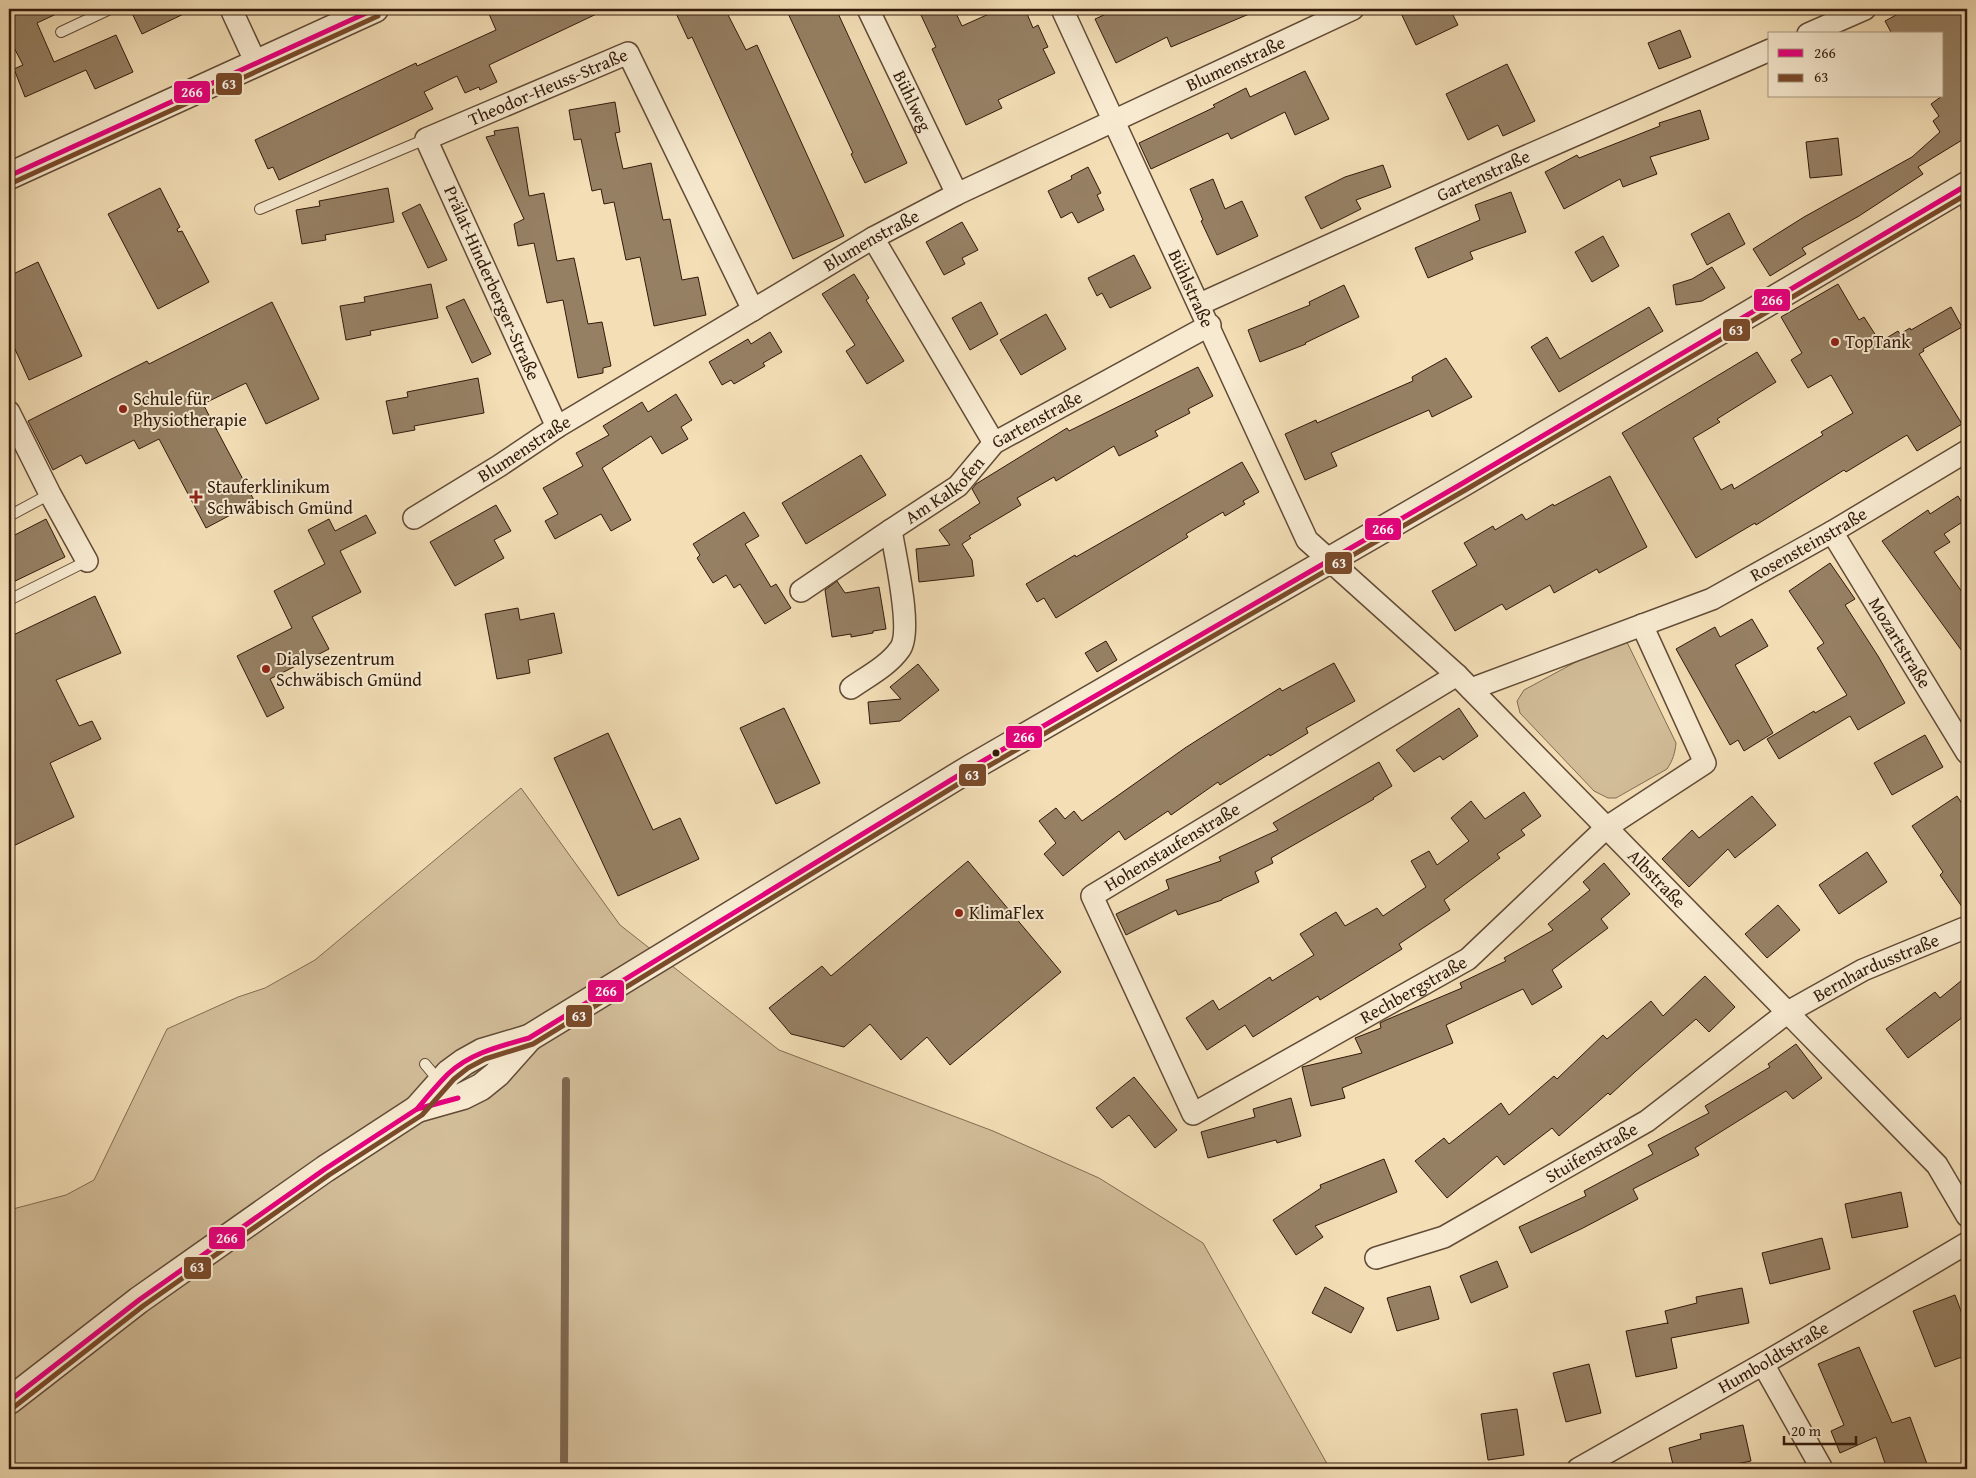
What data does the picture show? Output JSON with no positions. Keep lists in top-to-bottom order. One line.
{"streets":{"street":["Blumenstraße","Theodor-Heuss-Straße","Bühlweg","Gartenstraße","Prälat-Hinderberger-Straße","Bühlstraße","Am Kalkofen","Rosensteinstraße","Mozartstraße","Hohenstaufenstraße","Albstraße","Bernhardusstraße","Rechbergstraße","Stuifenstraße","Humboldtstraße"]},"crossings":[["Blumenstraße","Theodor-Heuss-Straße"],["Blumenstraße","Bühlweg"],["Blumenstraße","Gartenstraße"],["Blumenstraße","Prälat-Hinderberger-Straße"],["Blumenstraße","Bühlstraße"],["Theodor-Heuss-Straße","Prälat-Hinderberger-Straße"],["Gartenstraße","Bühlstraße"],["Gartenstraße","Am Kalkofen"],["Bühlstraße","Albstraße"],["Rosensteinstraße","Mozartstraße"],["Rosensteinstraße","Hohenstaufenstraße"],["Rosensteinstraße","Albstraße"],["Hohenstaufenstraße","Albstraße"],["Hohenstaufenstraße","Rechbergstraße"],["Albstraße","Bernhardusstraße"],["Albstraße","Rechbergstraße"],["Albstraße","Stuifenstraße"],["Bernhardusstraße","Stuifenstraße"]],"places":{"other":["TopTank","Schule für Physiotherapie","Dialysezentrum Schwäbisch Gmünd","KlimaFlex"],"health":["Stauferklinikum Schwäbisch Gmünd"]},"lines":["transit line 266","transit line 63"],"legend":["266","63"],"scale_bar":"20 m"}
